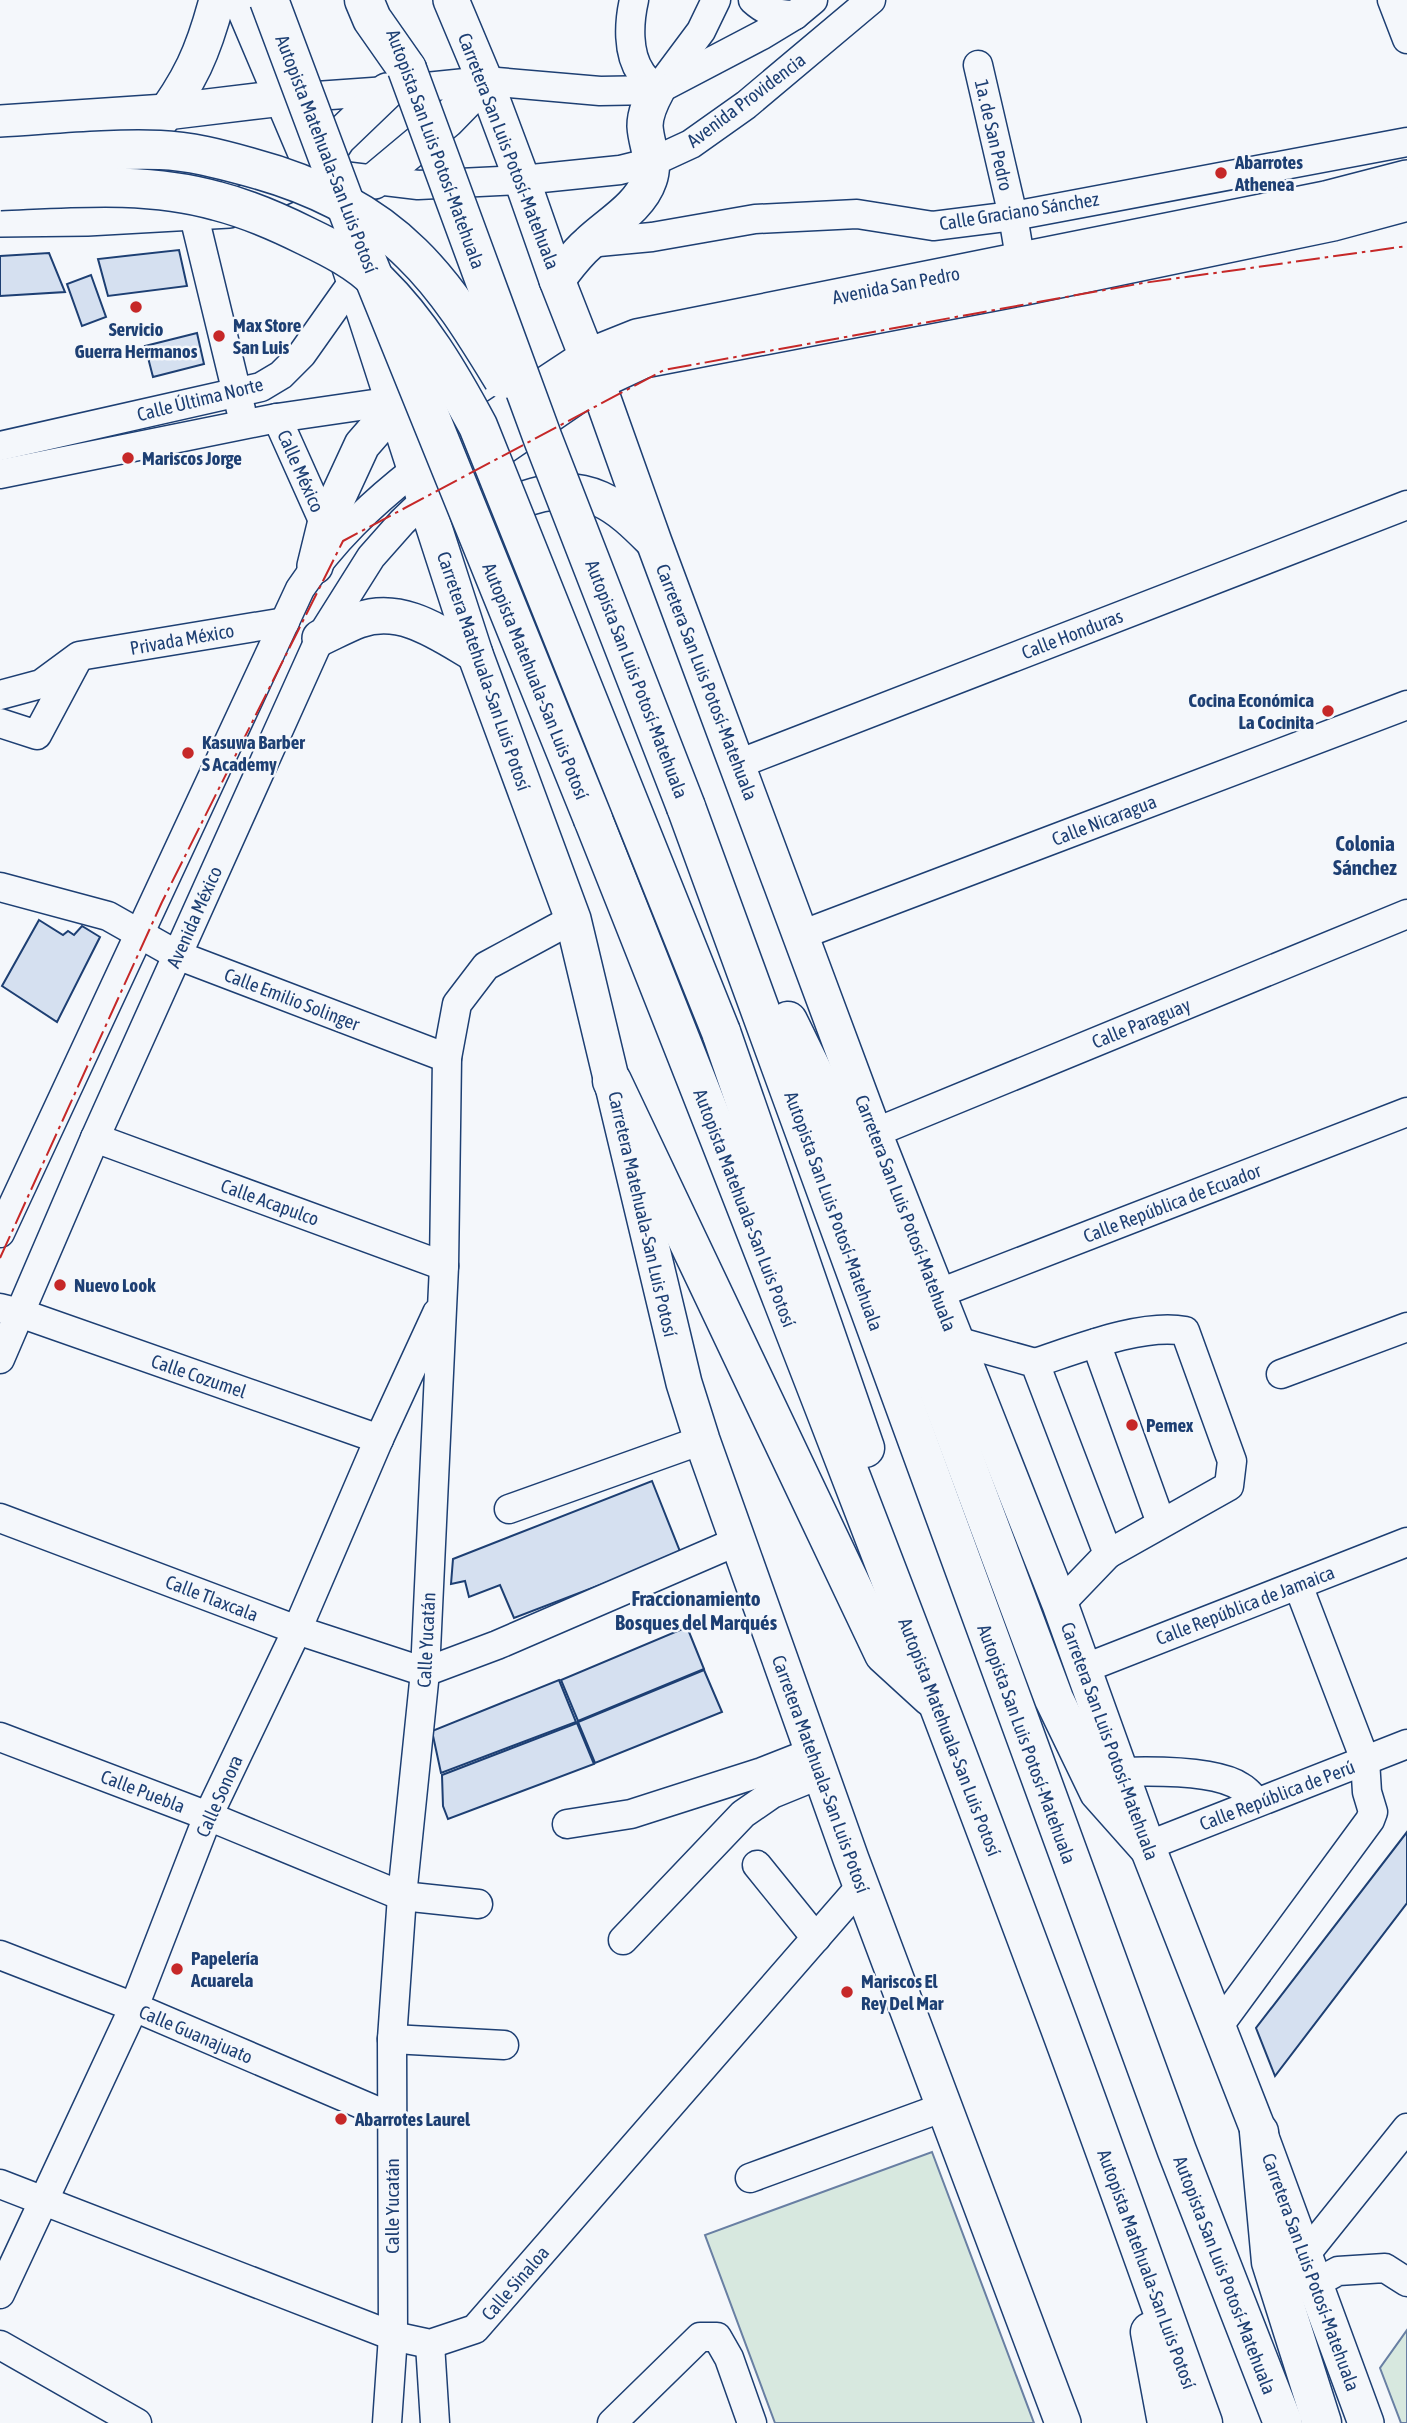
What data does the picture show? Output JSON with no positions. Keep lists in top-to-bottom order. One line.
{"streets":{"highway":["Autopista San Luis Potosí-Matehuala","Autopista Matehuala-San Luis Potosí"],"main road":["Carretera San Luis Potosí-Matehuala","Avenida San Pedro","Carretera Matehuala-San Luis Potosí"],"street":["Avenida Providencia","1a. de San Pedro","Calle Graciano Sánchez","Calle Última Norte","Calle México","Calle Honduras","Privada México","Calle Nicaragua","Avenida México","Calle Emilio Solinger","Calle Paraguay","Calle Acapulco","Calle República de Ecuador","Calle Cozumel","Calle Tlaxcala","Calle República de Jamaica","Calle Yucatán","Calle Puebla","Calle República de Perú","Calle Sonora","Calle Guanajuato","Calle Sinaloa"]},"crossings":[["Avenida Providencia","Autopista San Luis Potosí-Matehuala"],["Avenida Providencia","Carretera San Luis Potosí-Matehuala"],["Avenida Providencia","Carretera Matehuala-San Luis Potosí"],["1a. de San Pedro","Calle Graciano Sánchez"],["1a. de San Pedro","Avenida San Pedro"],["Carretera San Luis Potosí-Matehuala","Avenida San Pedro"],["Carretera San Luis Potosí-Matehuala","Calle Honduras"],["Carretera San Luis Potosí-Matehuala","Calle Nicaragua"],["Carretera San Luis Potosí-Matehuala","Calle Paraguay"],["Carretera San Luis Potosí-Matehuala","Calle República de Ecuador"],["Carretera San Luis Potosí-Matehuala","Calle República de Jamaica"],["Carretera San Luis Potosí-Matehuala","Calle República de Perú"],["Autopista Matehuala-San Luis Potosí","Calle Última Norte"],["Autopista Matehuala-San Luis Potosí","Carretera Matehuala-San Luis Potosí"],["Avenida San Pedro","Carretera Matehuala-San Luis Potosí"],["Avenida San Pedro","Avenida México"],["Calle Última Norte","Calle México"],["Calle Última Norte","Carretera Matehuala-San Luis Potosí"],["Carretera Matehuala-San Luis Potosí","Avenida México"],["Carretera Matehuala-San Luis Potosí","Calle Yucatán"],["Carretera Matehuala-San Luis Potosí","Calle Sinaloa"],["Avenida México","Calle Emilio Solinger"],["Avenida México","Calle Acapulco"],["Avenida México","Calle Cozumel"],["Calle Emilio Solinger","Calle Yucatán"],["Calle Acapulco","Calle Yucatán"],["Calle Cozumel","Calle Sonora"],["Calle Tlaxcala","Calle Yucatán"],["Calle Tlaxcala","Calle Sonora"],["Calle Yucatán","Calle Puebla"],["Calle Yucatán","Calle Sonora"],["Calle Yucatán","Calle Guanajuato"],["Calle Puebla","Calle Sonora"],["Calle Sonora","Calle Guanajuato"]],"districts":["Colonia Sánchez","Fraccionamiento Bosques del Marqués"],"places":["Abarrotes Athenea","Servicio Guerra Hermanos","Max Store San Luis","Mariscos Jorge","Cocina Económica La Cocinita","Kasuwa Barber S Academy","Nuevo Look","Pemex","Papelería Acuarela","Mariscos El Rey Del Mar","Abarrotes Laurel"]}
